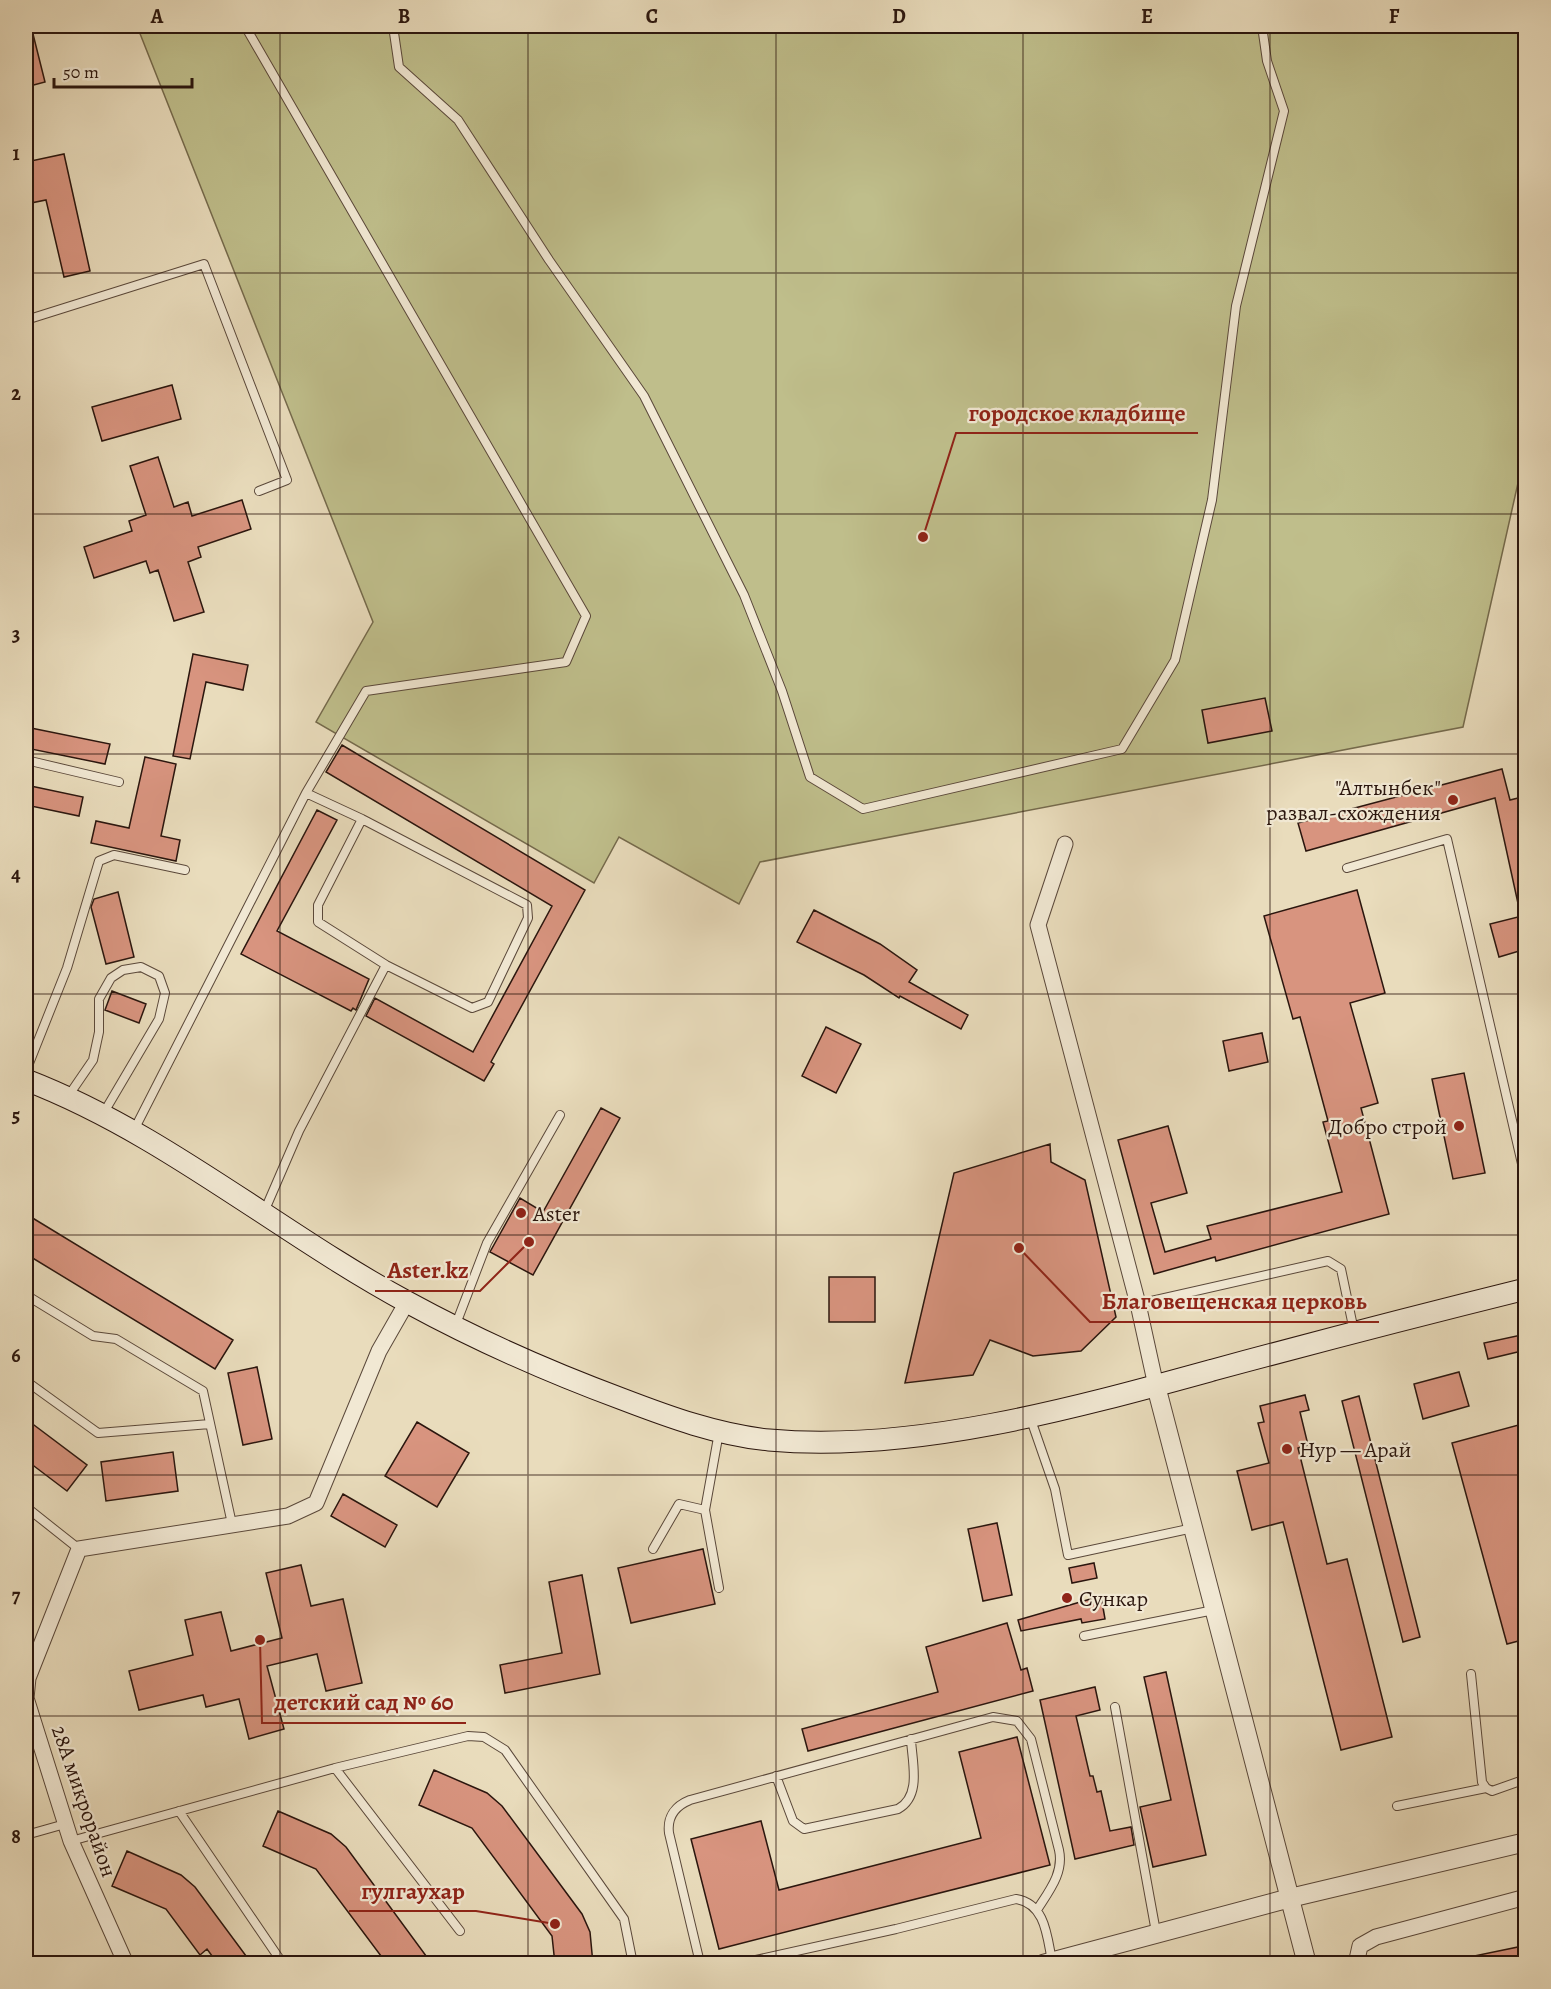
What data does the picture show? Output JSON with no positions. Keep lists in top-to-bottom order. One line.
{"streets":{"street":["28А микрорайон"]},"places":["городское кладбище","\"Алтынбек\" развал-схождения","Добро строй","Aster","Aster.kz","Благовещенская церковь","Нур — Арай","Сункар","детский сад № 60","гулгаухар"],"scale_bar":"50 m","grid":{"columns":["A","B","C","D","E","F"],"rows":["1","2","3","4","5","6","7","8"]}}
